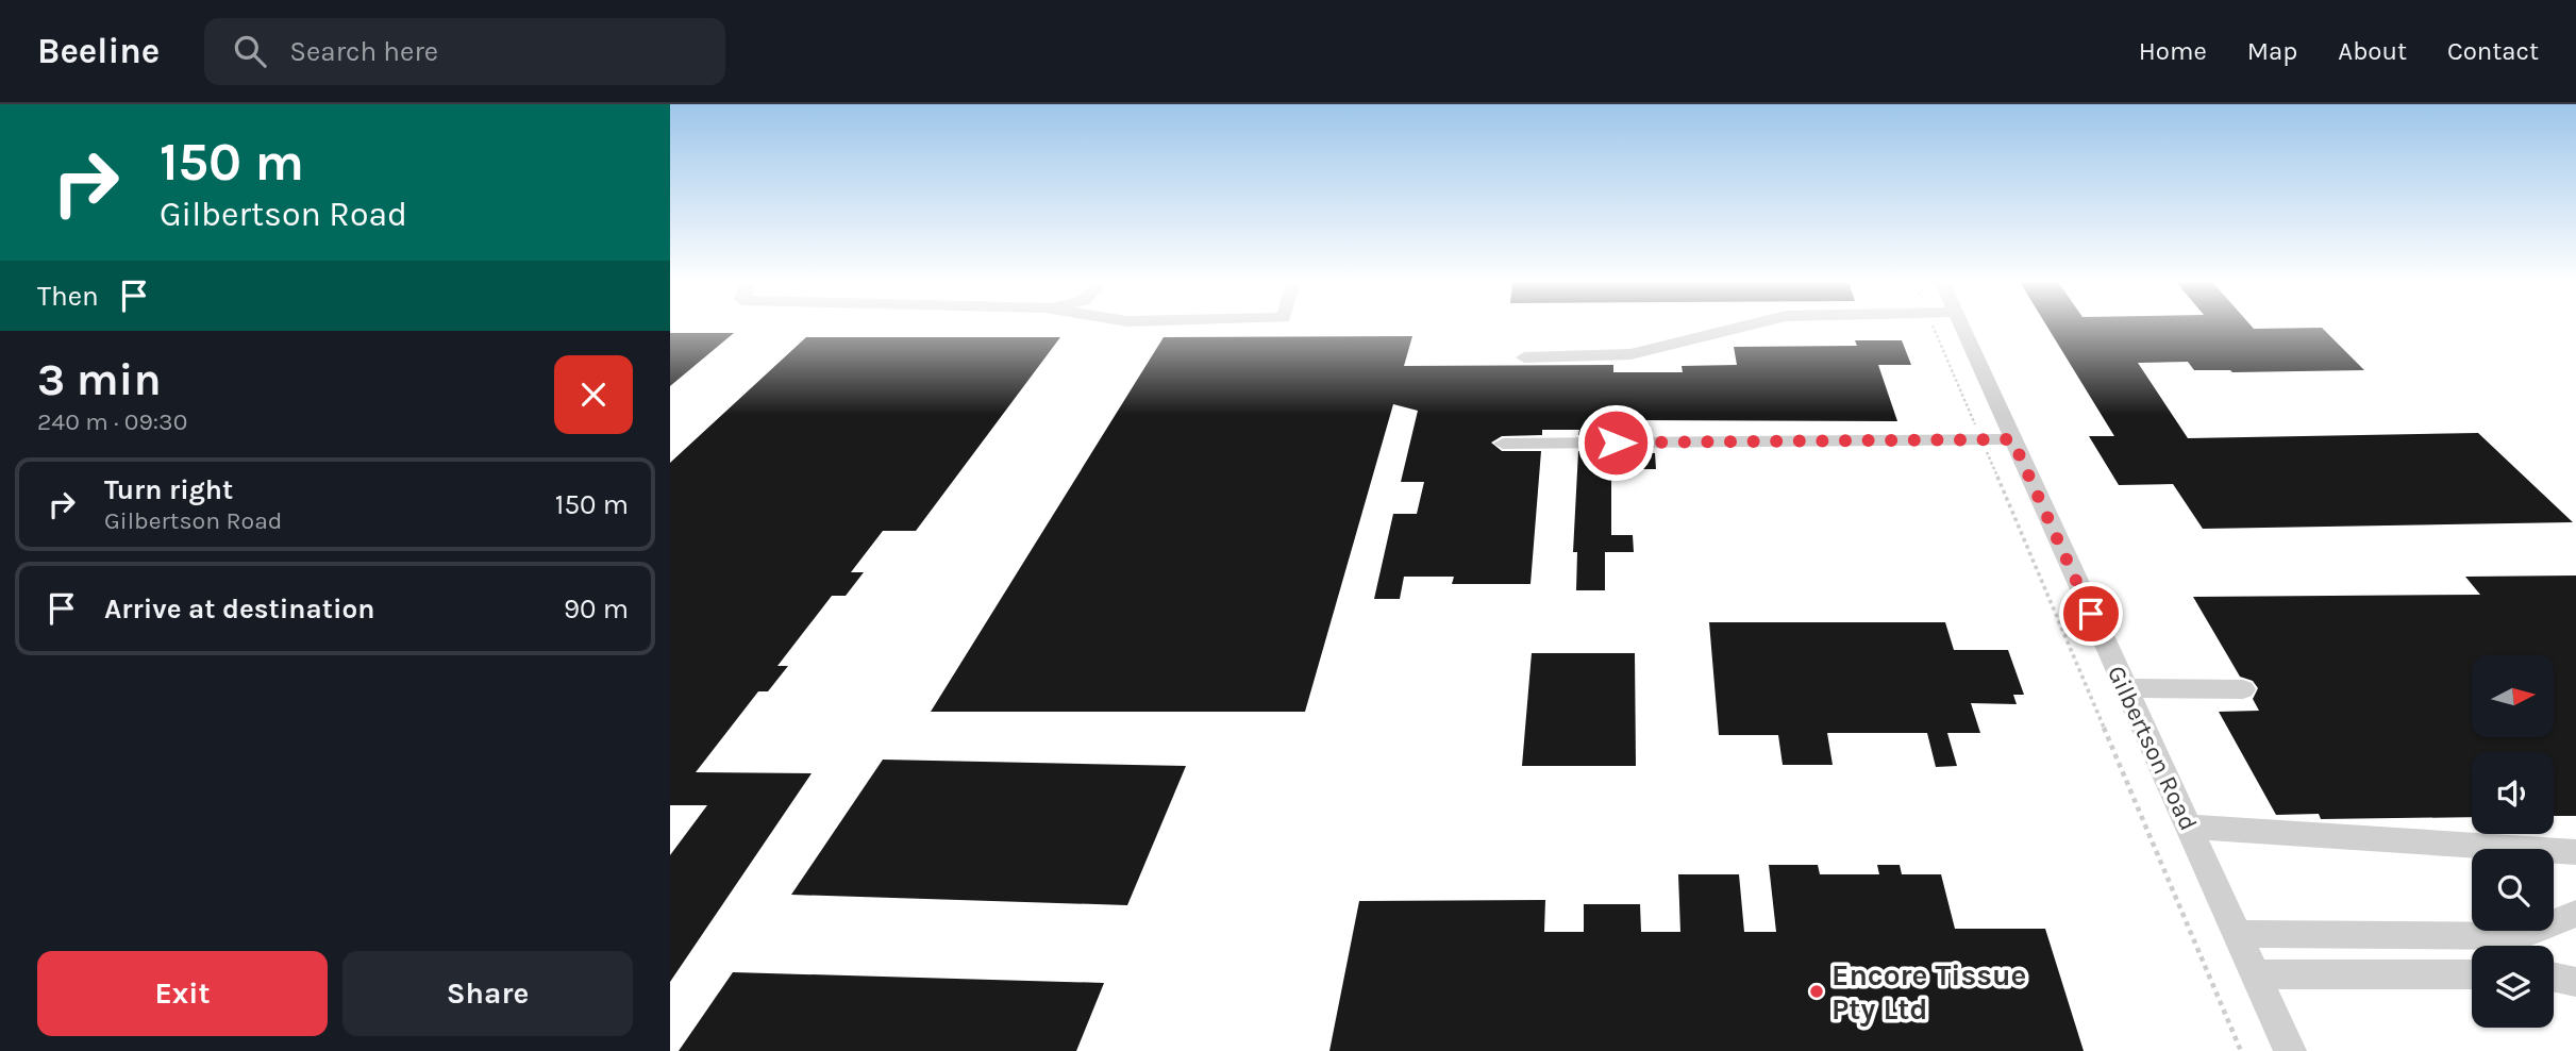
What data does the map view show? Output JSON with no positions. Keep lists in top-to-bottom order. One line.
{"streets":{"street":["Gilbertson Road"]},"places":["Encore Tissue Pty Ltd"],"north":"right","page":{"header":"Beeline","search":"Search here","nav":["Home","Map","About","Contact"],"turn":["150 m","Gilbertson Road"],"then":"Then","heading":["3 min","240 m · 09:30"],"list":[{"name":"Turn right","note":"Gilbertson Road","value":"150 m"},{"name":"Arrive at destination","value":"90 m"}],"buttons":["Exit","Share"]}}
